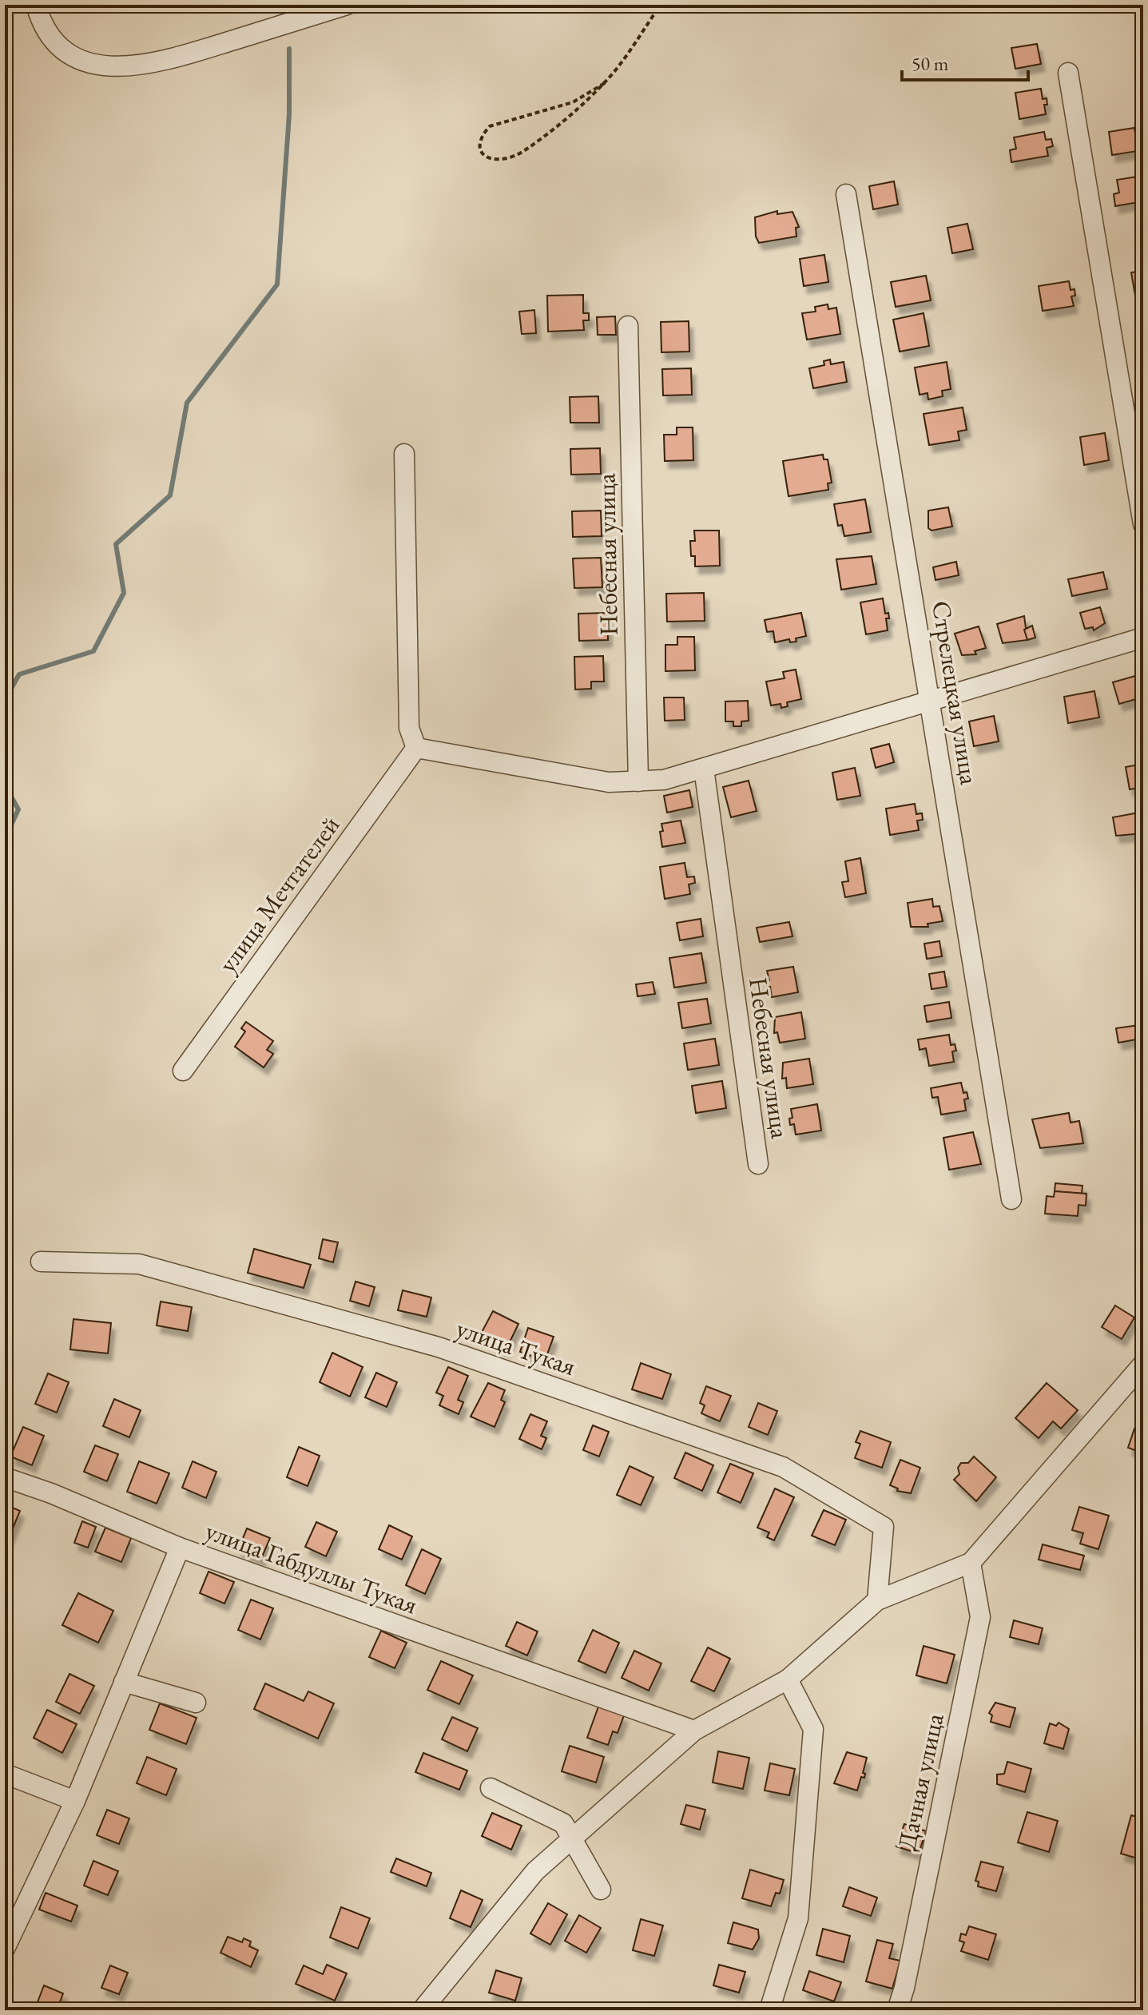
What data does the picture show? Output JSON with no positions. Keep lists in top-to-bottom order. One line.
{"streets":{"street":["Небесная улица","Стрелецкая улица","улица Мечтателей","улица Тукая","улица Габдуллы Тукая","Дачная улица"]},"scale_bar":"50 m"}
